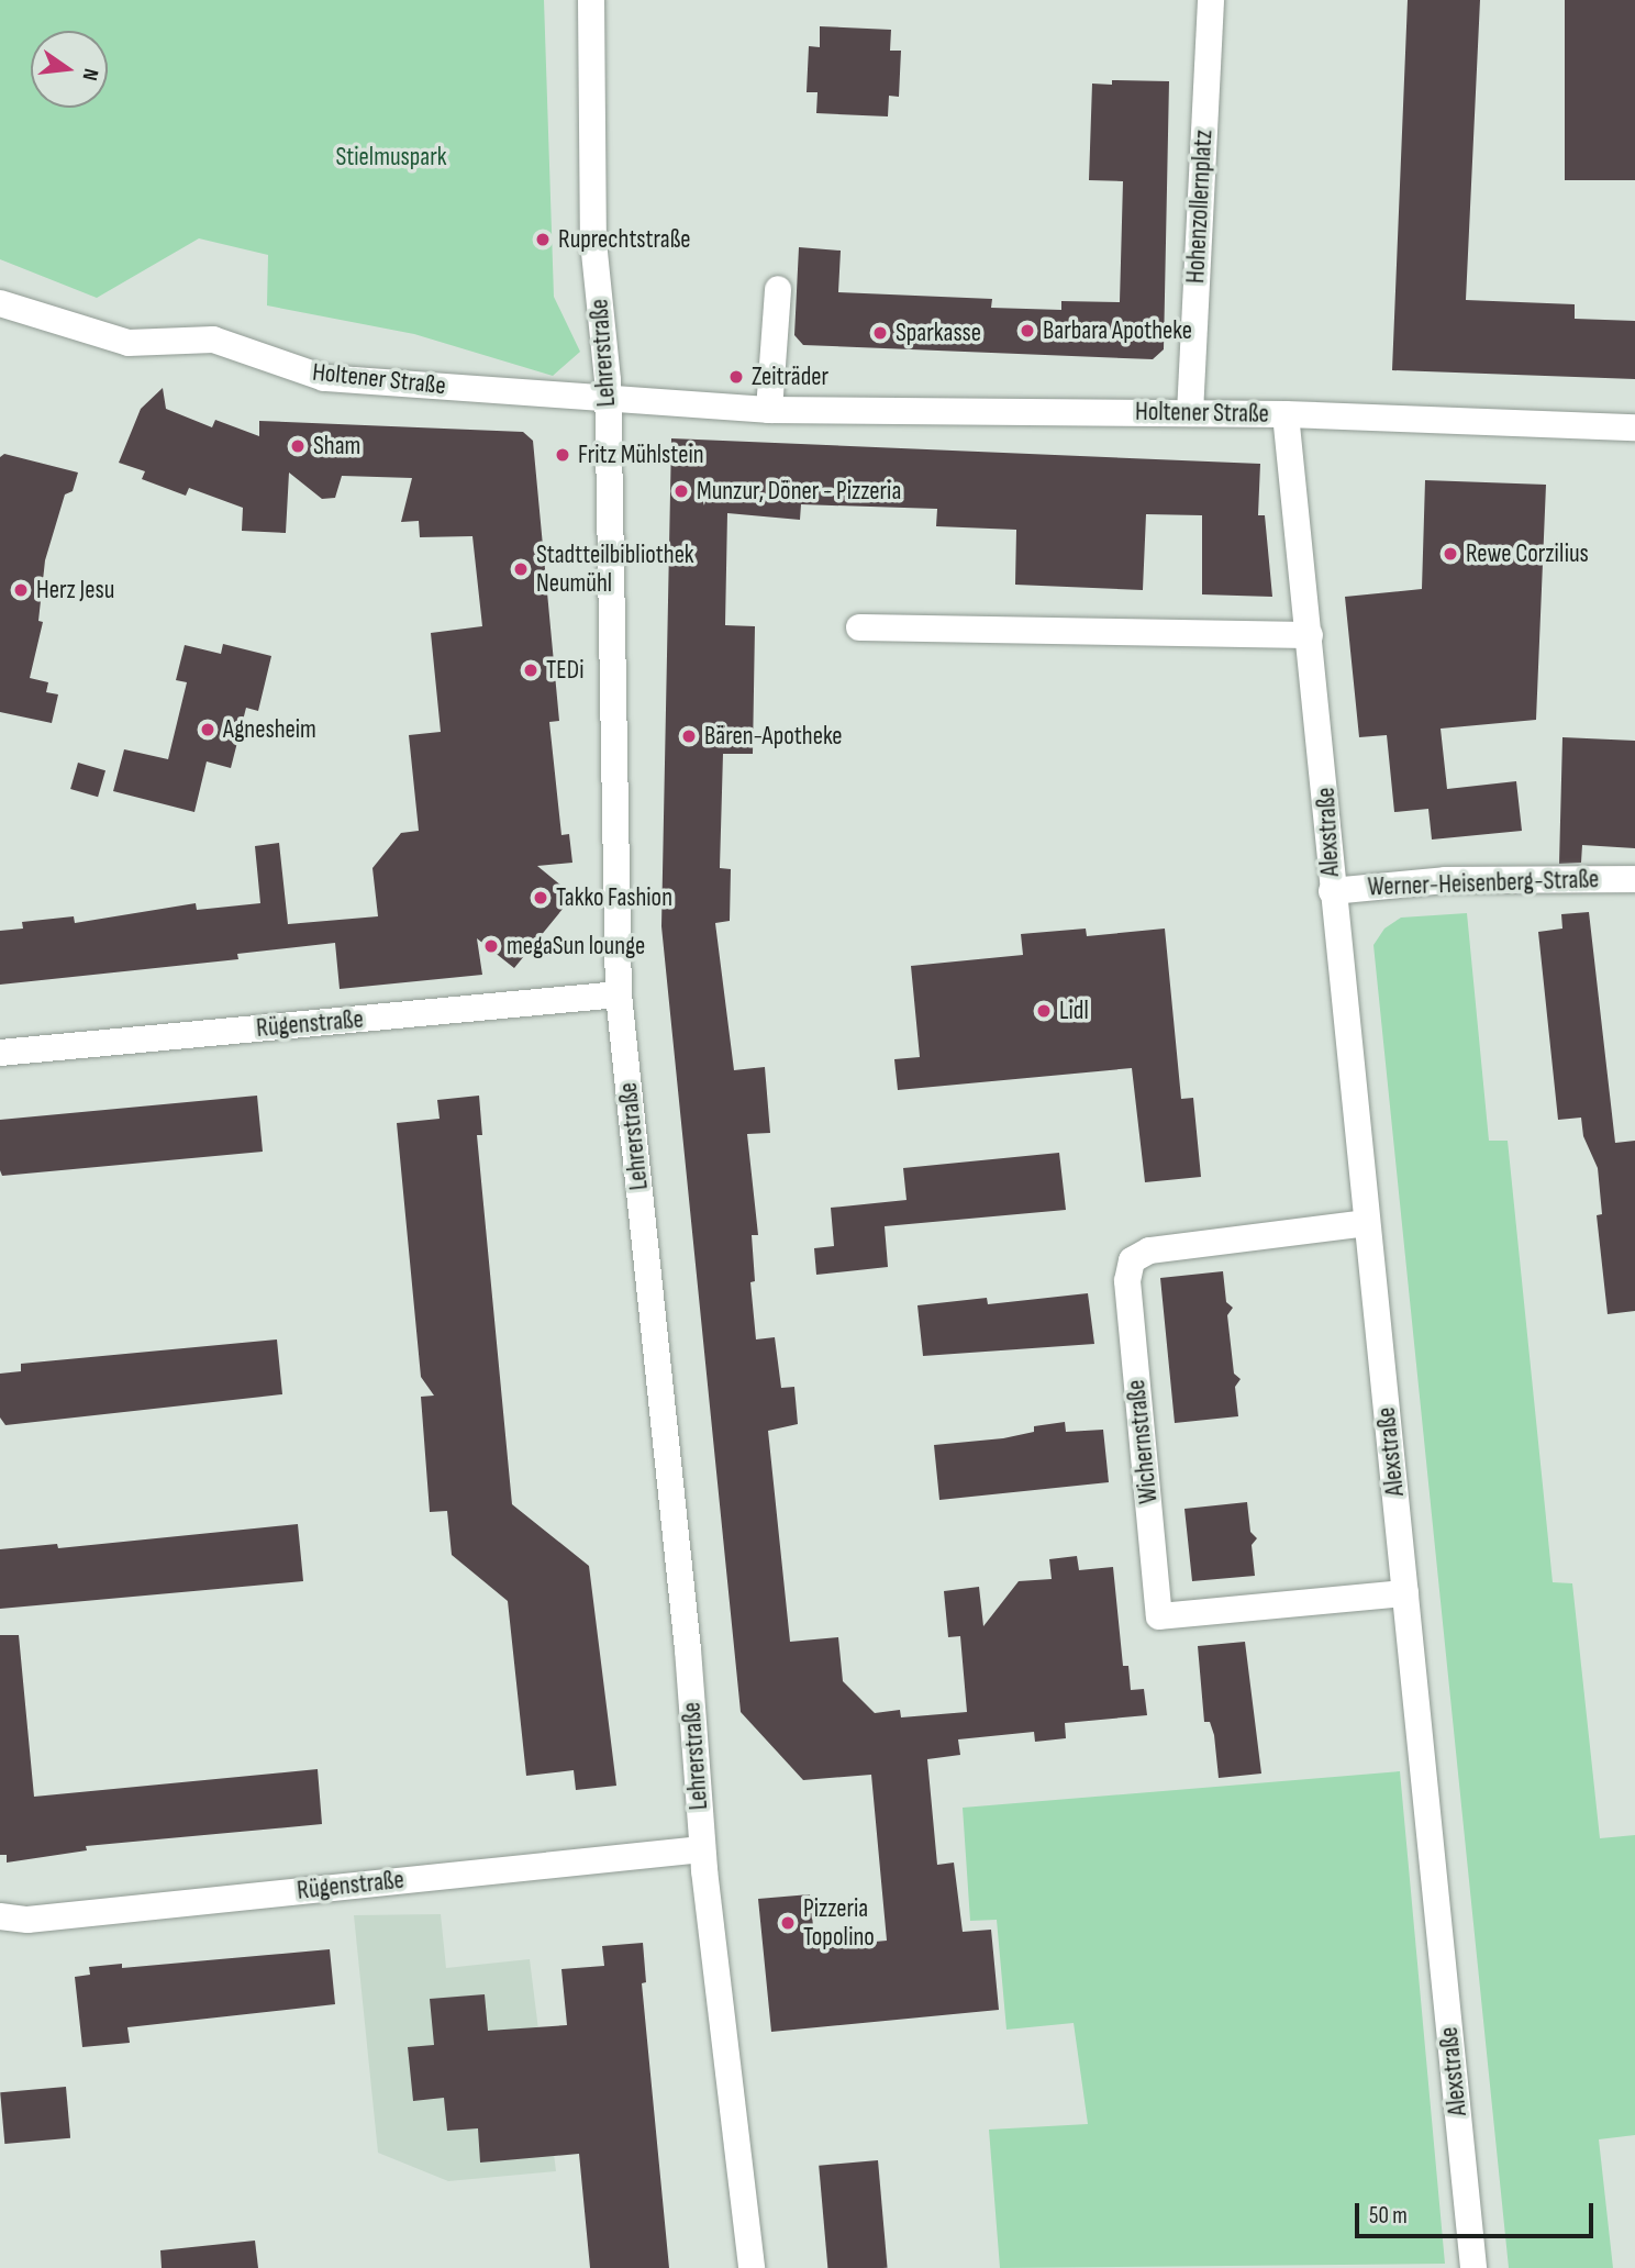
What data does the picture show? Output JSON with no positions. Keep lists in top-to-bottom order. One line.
{"streets":{"street":["Hohenzollernplatz","Lehrerstraße","Holtener Straße","Alexstraße","Werner-Heisenberg-Straße","Rügenstraße","Wichernstraße"]},"crossings":[["Hohenzollernplatz","Holtener Straße"],["Lehrerstraße","Holtener Straße"],["Lehrerstraße","Rügenstraße"],["Holtener Straße","Alexstraße"],["Alexstraße","Werner-Heisenberg-Straße"],["Alexstraße","Wichernstraße"]],"parks":["Stielmuspark"],"places":["Ruprechtstraße","Barbara Apotheke","Sparkasse","Zeiträder","Sham","Fritz Mühlstein","Munzur, Döner - Pizzeria","Rewe Corzilius","Stadtteilbibliothek Neumühl","Herz Jesu","TEDi","Agnesheim","Bären-Apotheke","Takko Fashion","megaSun lounge","Lidl","Pizzeria Topolino"],"scale_bar":"50 m","north":"right"}
